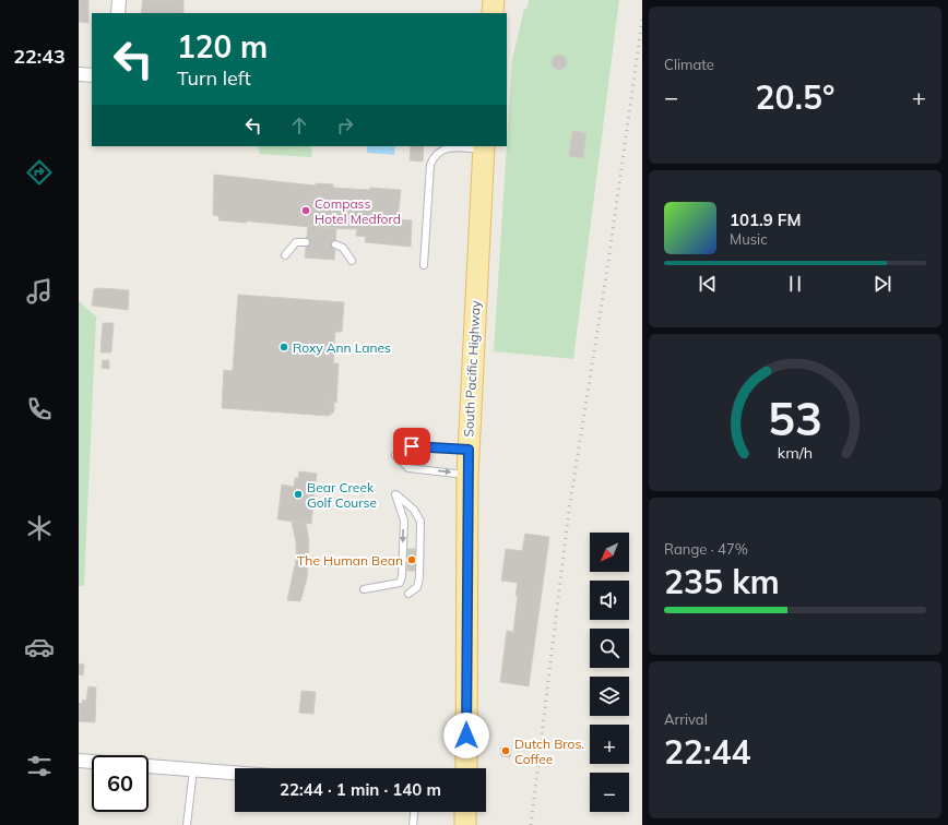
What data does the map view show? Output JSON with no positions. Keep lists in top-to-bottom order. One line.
{"streets":{"main road":["South Pacific Highway"]},"places":["Compass Hotel Medford","Roxy Ann Lanes","Bear Creek Golf Course","The Human Bean","Dutch Bros. Coffee"],"north":"bottom left","page":{"tabs":"22:43","tile":["Climate",["Range · 47%","235 km"],["Arrival","22:44"]],"turn":["120 m","Turn left"],"heat":["−","20.5°","+"],"song":["101.9 FM","Music"],"map_buttons":["+","−"],"limit":"60","trip":"22:44 · 1 min · 140 m","gauge":["53","km/h"]}}
